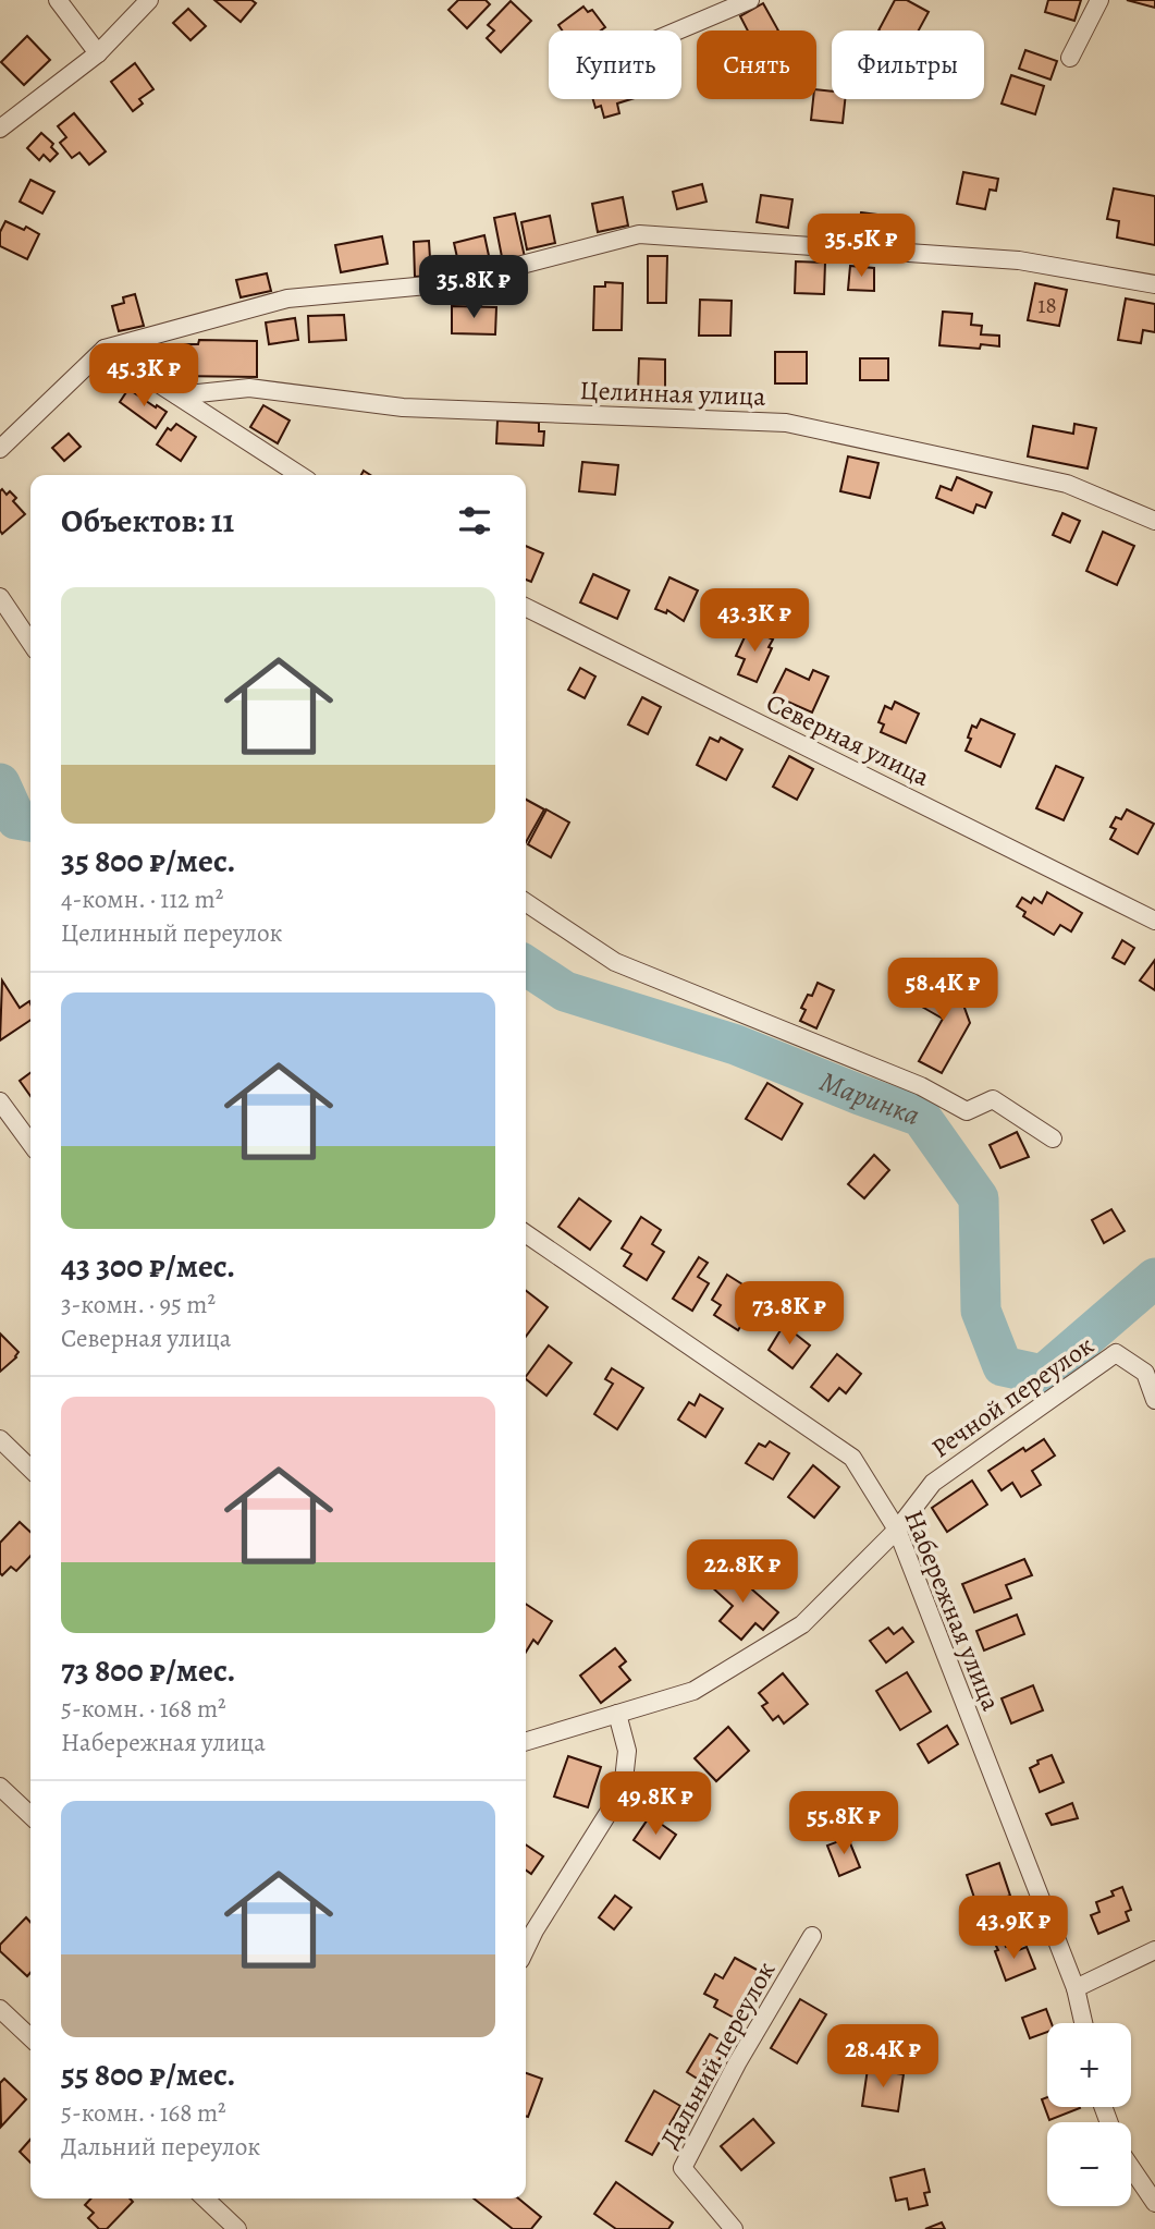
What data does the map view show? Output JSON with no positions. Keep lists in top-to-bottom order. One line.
{"streets":{"street":["Целинная улица","Северная улица","Речной переулок","Набережная улица","Дальний переулок"]},"crossings":[["Речной переулок","Набережная улица"]],"water":["Маринка"],"house_numbers":["18"],"page":{"chip":["Купить","Снять","Фильтры"],"price":["35.5K ₽","35.8K ₽","45.3K ₽","43.3K ₽","58.4K ₽","73.8K ₽","22.8K ₽","49.8K ₽","55.8K ₽","43.9K ₽","28.4K ₽"],"heading":"Объектов: 11","list":[{"name":"35 800 ₽/мес.","note":"4-комн. · 112 m² · Целинный переулок"},{"name":"43 300 ₽/мес.","note":"3-комн. · 95 m² · Северная улица"},{"name":"73 800 ₽/мес.","note":"5-комн. · 168 m² · Набережная улица"},{"name":"55 800 ₽/мес.","note":"5-комн. · 168 m² · Дальний переулок"}],"map_buttons":["+","−"]}}
